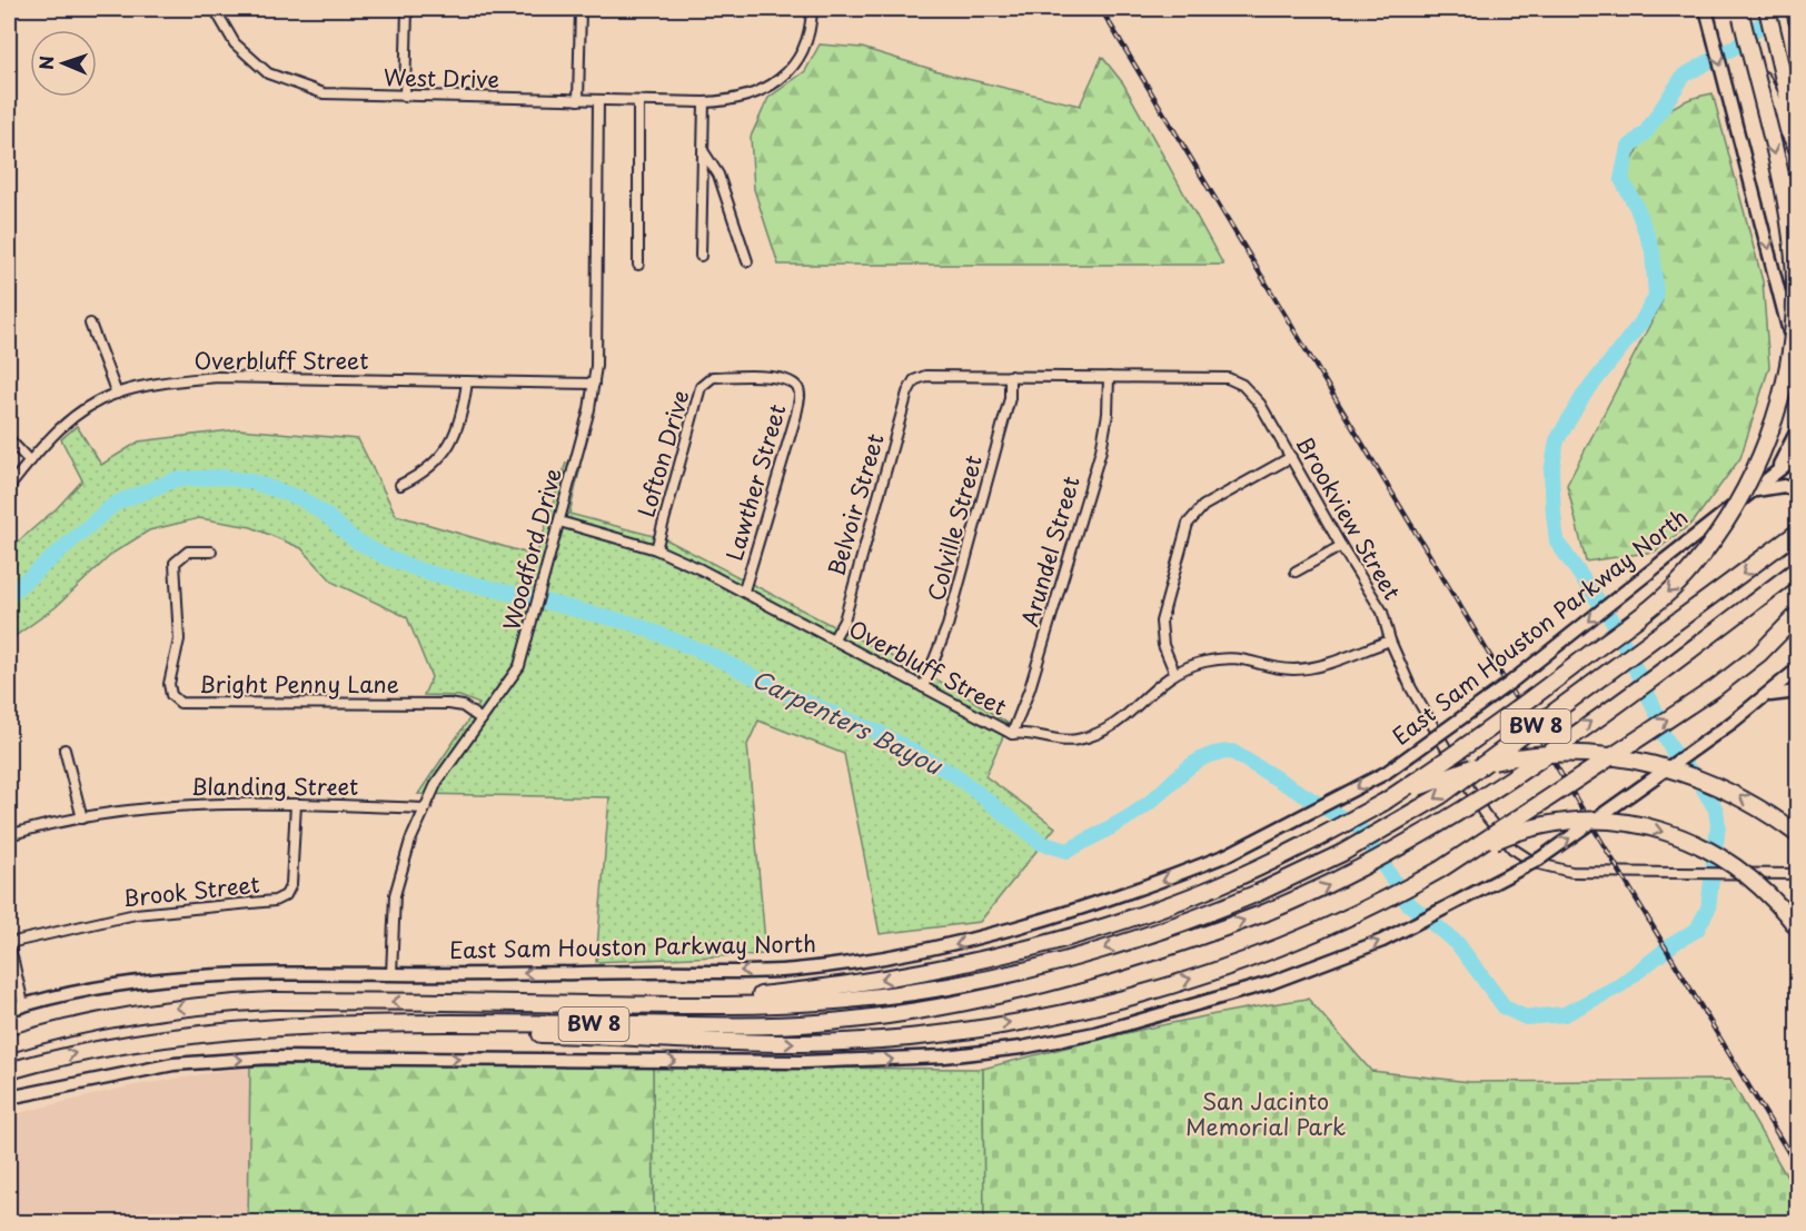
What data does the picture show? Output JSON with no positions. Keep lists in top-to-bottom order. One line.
{"streets":{"highway":["BW 8"],"main road":["East Sam Houston Parkway North"],"street":["West Drive","Overbluff Street","Lofton Drive","Lawther Street","Belvoir Street","Brookview Street","Colville Street","Woodford Drive","Arundel Street","Bright Penny Lane","Blanding Street","Brook Street"]},"crossings":[["West Drive","Woodford Drive"],["Overbluff Street","Lofton Drive"],["Overbluff Street","Lawther Street"],["Overbluff Street","Belvoir Street"],["Overbluff Street","Brookview Street"],["Overbluff Street","Colville Street"],["Overbluff Street","Woodford Drive"],["Overbluff Street","Arundel Street"],["Lofton Drive","Lawther Street"],["Belvoir Street","Brookview Street"],["Brookview Street","Colville Street"],["Brookview Street","Arundel Street"],["Woodford Drive","East Sam Houston Parkway North"],["Woodford Drive","Bright Penny Lane"],["Woodford Drive","Blanding Street"],["Blanding Street","Brook Street"]],"water":["Carpenters Bayou"],"parks":["San Jacinto Memorial Park"],"north":"left"}
